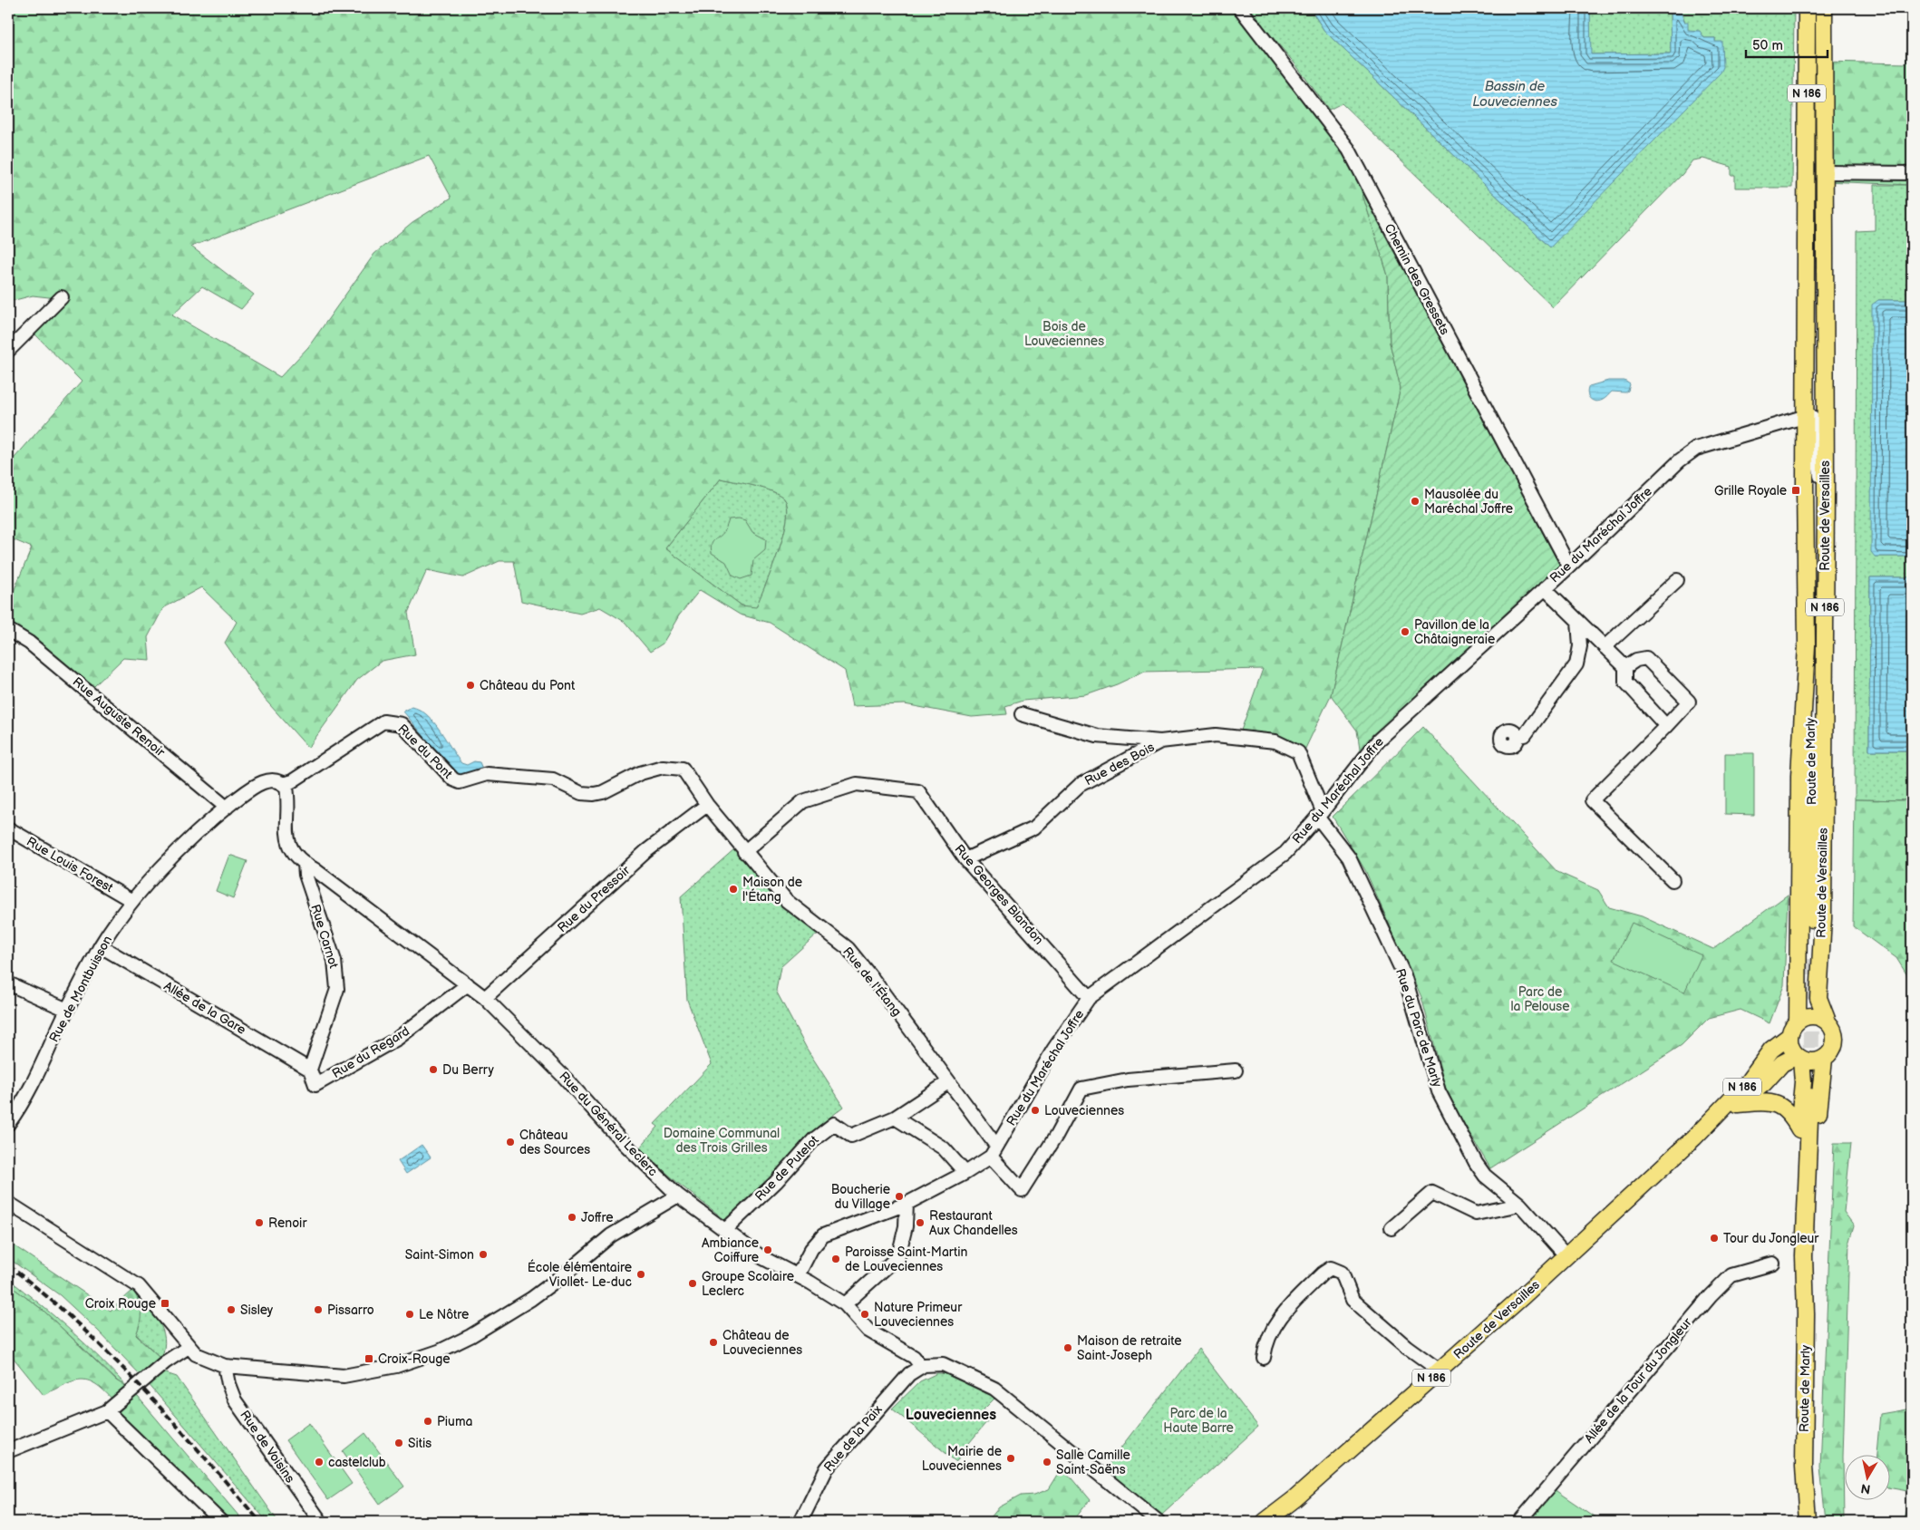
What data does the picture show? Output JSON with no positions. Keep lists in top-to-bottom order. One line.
{"streets":{"main road":["N 186","Route de Versailles","Route de Marly"],"street":["Chemin des Gressets","Rue du Maréchal Joffre","Rue Auguste Renoir","Rue du Pont","Rue des Bois","Rue Louis Forest","Rue Georges Blandon","Rue du Pressoir","Rue Carnot","Rue de l'Étang","Rue de Montbuisson","Allée de la Gare","Rue du Parc de Marly","Rue du Regard","Rue du Général Leclerc","Rue de Putelot","Allée de la Tour du Jongleur","Rue de la Paix","Rue de Voisins"]},"crossings":[["Chemin des Gressets","Rue du Maréchal Joffre"],["Route de Versailles","Rue du Maréchal Joffre"],["Route de Versailles","Route de Marly"],["Route de Versailles","Rue du Parc de Marly"],["Rue du Maréchal Joffre","Rue Georges Blandon"],["Rue du Maréchal Joffre","Rue de l'Étang"],["Rue du Maréchal Joffre","Rue du Parc de Marly"],["Rue Auguste Renoir","Rue de Montbuisson"],["Rue du Pont","Rue de l'Étang"],["Rue du Pont","Rue du Général Leclerc"],["Rue des Bois","Rue Georges Blandon"],["Rue des Bois","Rue du Parc de Marly"],["Rue Louis Forest","Rue de Montbuisson"],["Rue Georges Blandon","Rue de l'Étang"],["Rue du Pressoir","Rue de l'Étang"],["Rue du Pressoir","Rue du Général Leclerc"],["Rue Carnot","Allée de la Gare"],["Rue Carnot","Rue du Regard"],["Rue Carnot","Rue du Général Leclerc"],["Rue de Montbuisson","Allée de la Gare"],["Allée de la Gare","Rue du Regard"],["Rue du Regard","Rue du Général Leclerc"],["Rue du Général Leclerc","Rue de Putelot"],["Rue du Général Leclerc","Rue de la Paix"]],"districts":["Louveciennes"],"water":["Bassin de Louveciennes"],"parks":["Bois de Louveciennes","Parc de la Pelouse","Domaine Communal des Trois Grilles","Parc de la Haute Barre"],"places":{"transit":["Grille Royale","Croix Rouge","Croix-Rouge"],"other":["Mausolée du Maréchal Joffre","Pavillon de la Châtaigneraie","Château du Pont","Maison de l'Étang","Du Berry","Louveciennes","Château des Sources","Boucherie du Village","Joffre","Renoir","Restaurant Aux Chandelles","Tour du Jongleur","Ambiance Coiffure","Saint-Simon","Paroisse Saint-Martin de Louveciennes","École élémentaire Viollet- Le-duc","Groupe Scolaire Leclerc","Sisley","Pissarro","Le Nôtre","Nature Primeur Louveciennes","Château de Louveciennes","Maison de retraite Saint-Joseph","Piuma","Sitis","Mairie de Louveciennes","castelclub","Salle Camille Saint-Saëns"]},"scale_bar":"50 m","north":"bottom"}
